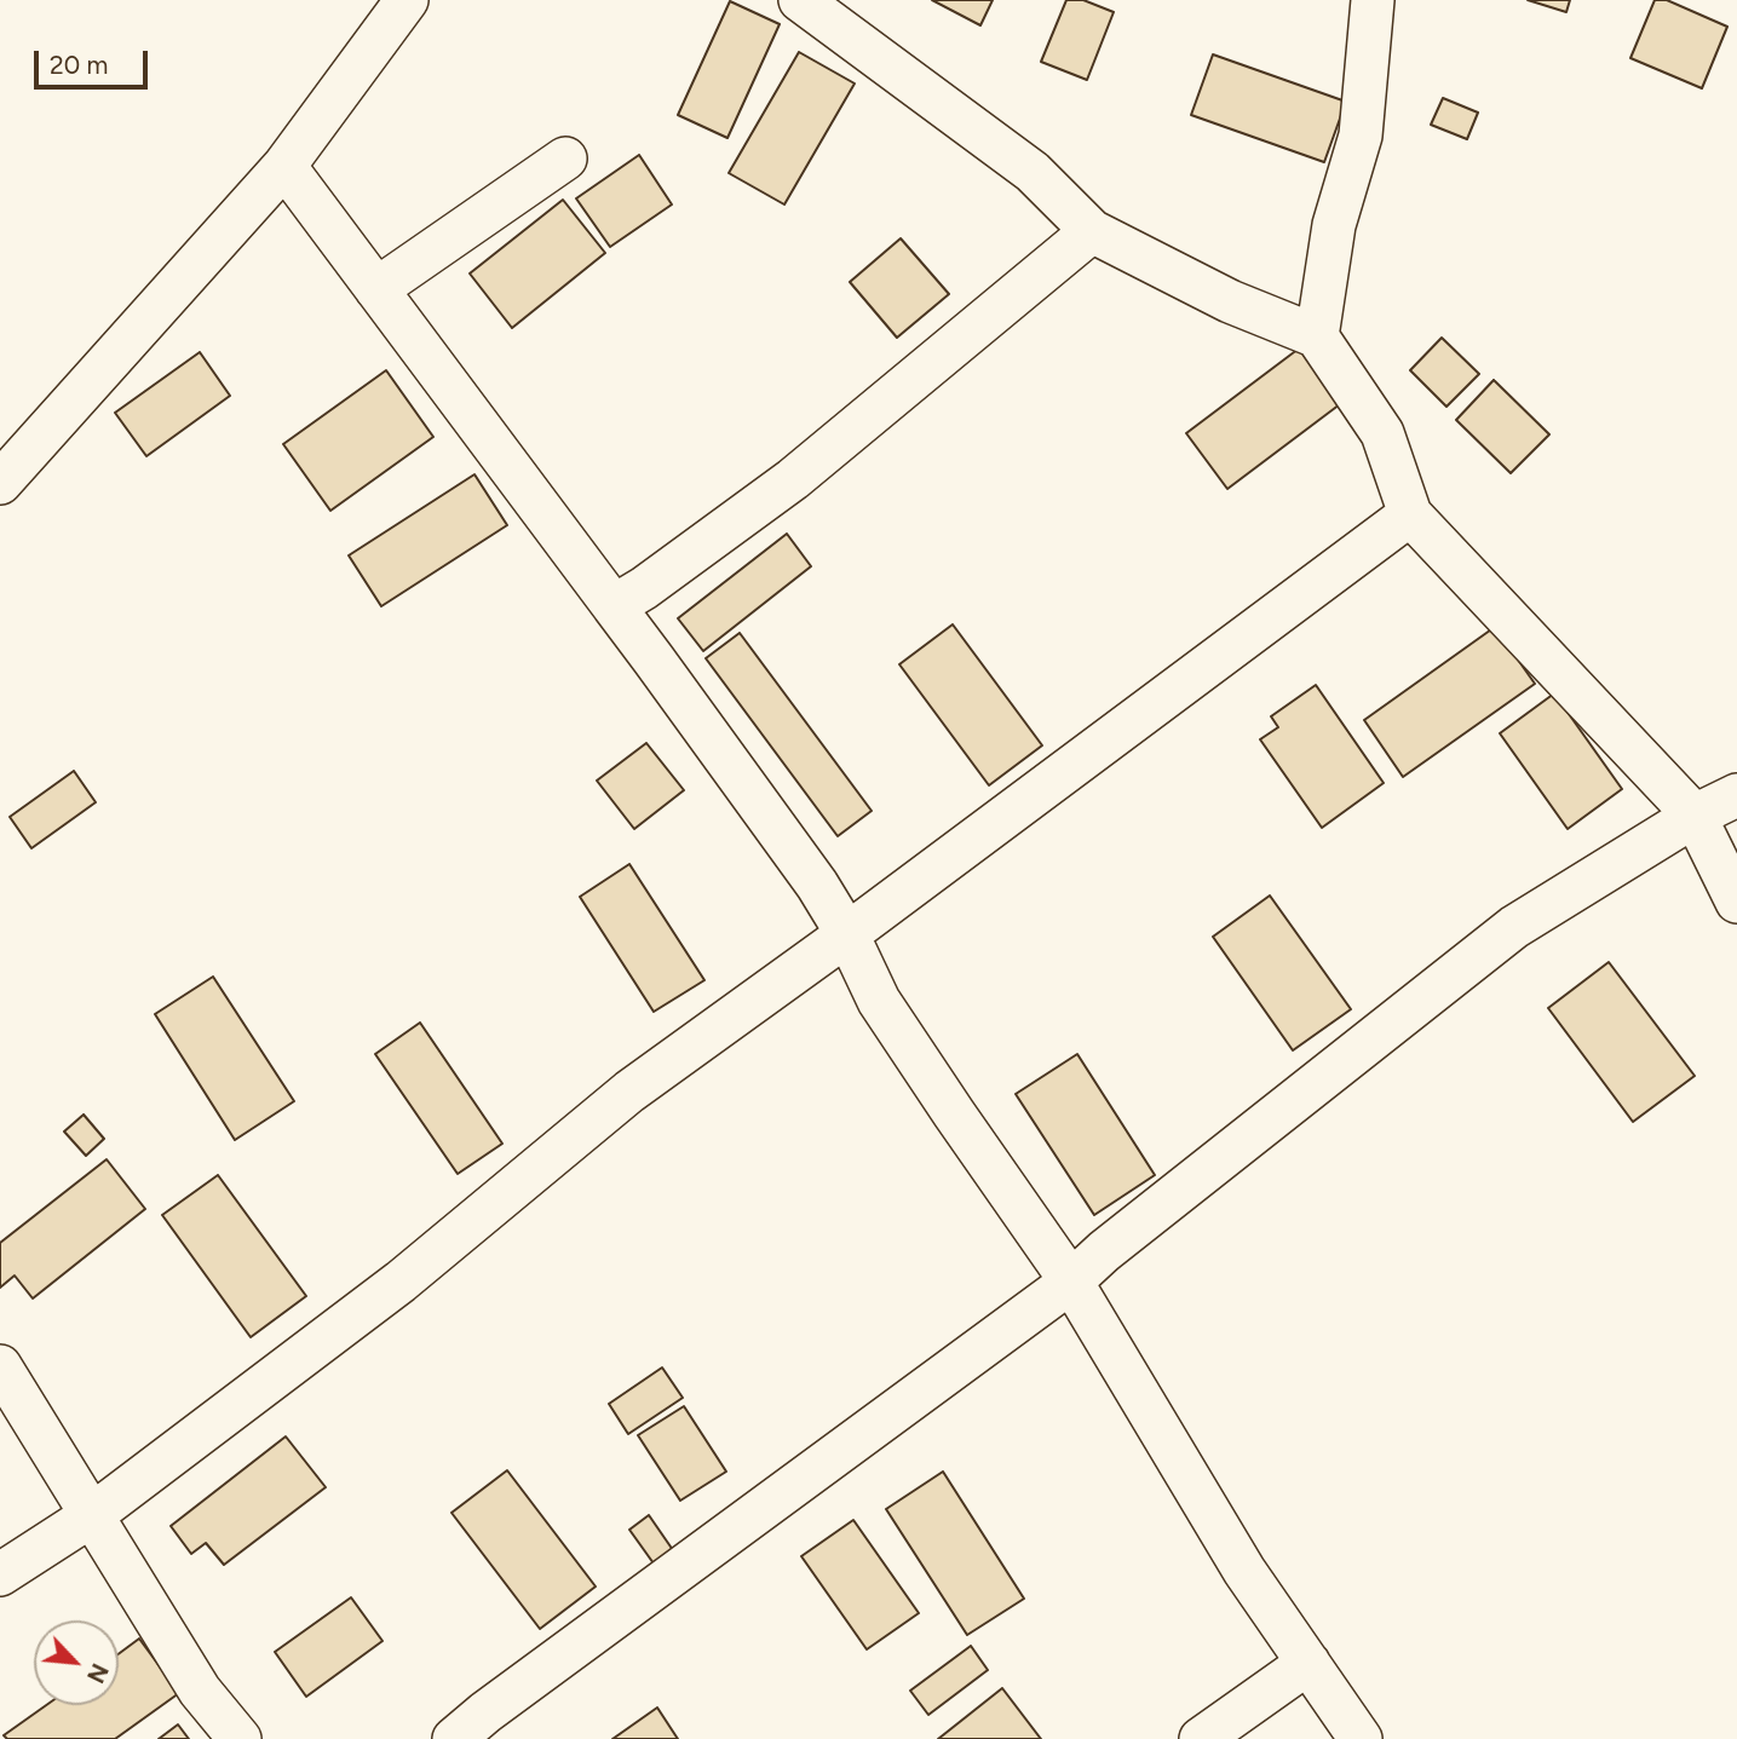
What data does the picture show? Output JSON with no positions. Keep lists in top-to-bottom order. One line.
{"scale_bar":"20 m","north":"bottom right"}
